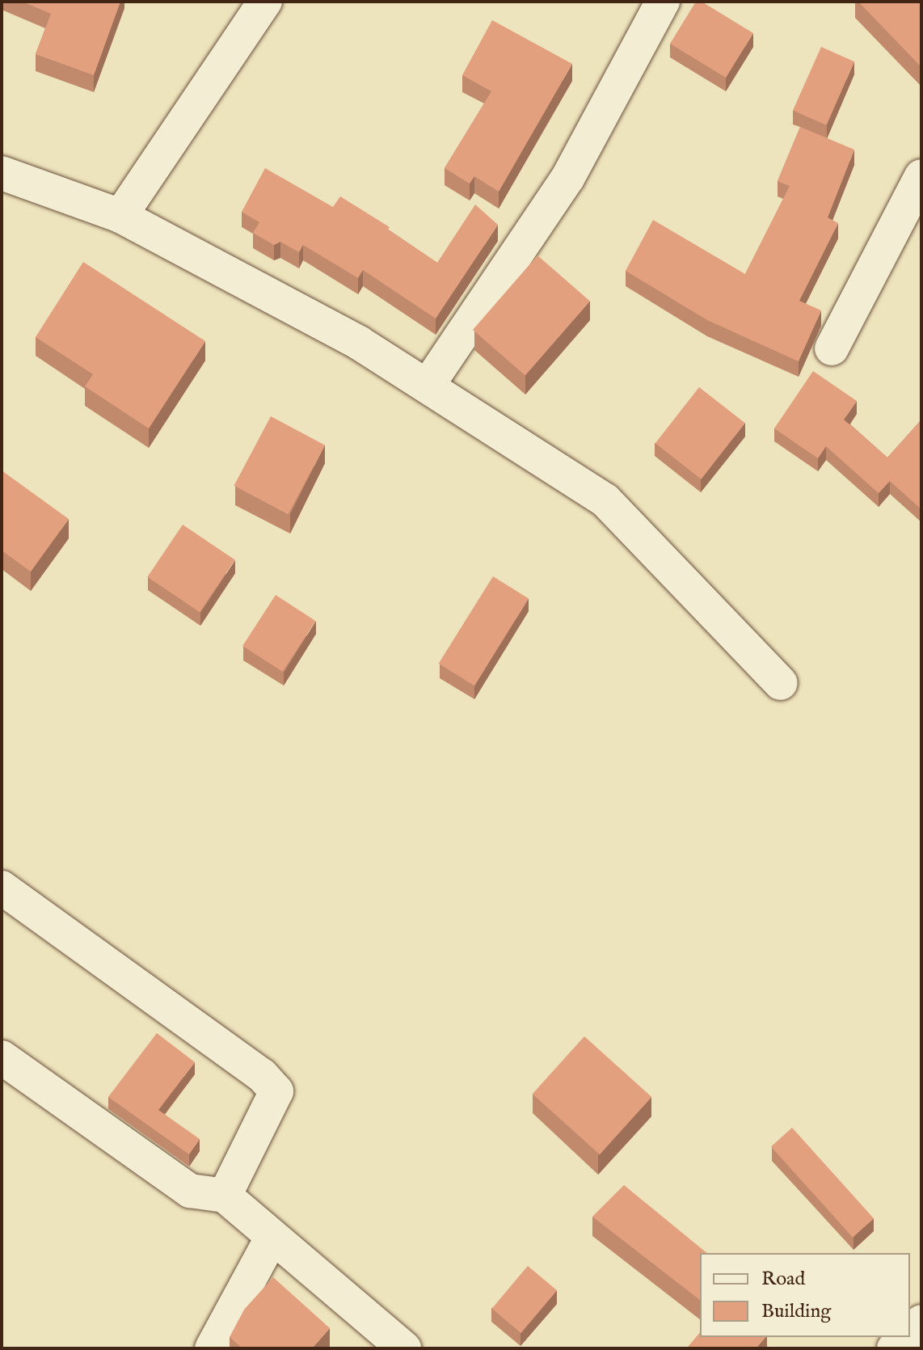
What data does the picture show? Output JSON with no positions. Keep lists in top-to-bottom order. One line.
{"legend":["Road","Building"]}
